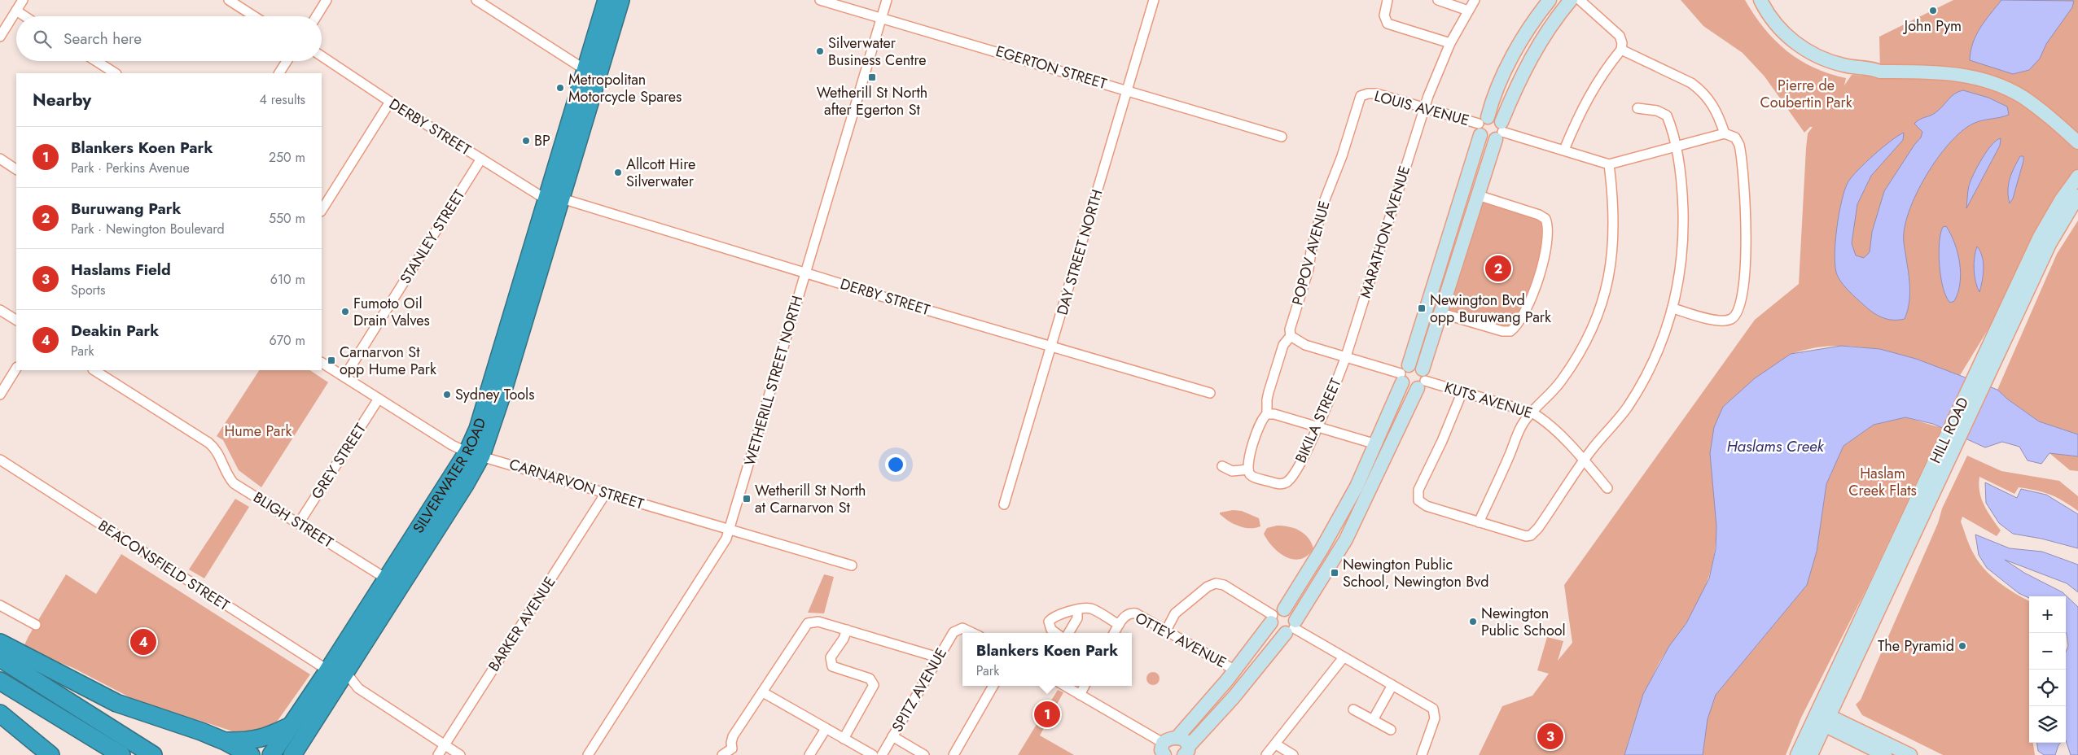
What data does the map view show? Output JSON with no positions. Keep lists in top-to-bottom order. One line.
{"streets":{"highway":["SILVERWATER ROAD"],"street":["EGERTON STREET","LOUIS AVENUE","DERBY STREET","MARATHON AVENUE","STANLEY STREET","DAY STREET NORTH","POPOV AVENUE","WETHERILL STREET NORTH","KUTS AVENUE","BIKILA STREET","HILL ROAD","GREY STREET","CARNARVON STREET","BLIGH STREET","BEACONSFIELD STREET","BARKER AVENUE","OTTEY AVENUE","SPITZ AVENUE"]},"crossings":[["EGERTON STREET","DAY STREET NORTH"],["EGERTON STREET","WETHERILL STREET NORTH"],["LOUIS AVENUE","MARATHON AVENUE"],["LOUIS AVENUE","POPOV AVENUE"],["DERBY STREET","STANLEY STREET"],["DERBY STREET","DAY STREET NORTH"],["DERBY STREET","WETHERILL STREET NORTH"],["DERBY STREET","SILVERWATER ROAD"],["MARATHON AVENUE","BIKILA STREET"],["STANLEY STREET","CARNARVON STREET"],["WETHERILL STREET NORTH","CARNARVON STREET"],["GREY STREET","CARNARVON STREET"],["GREY STREET","BLIGH STREET"],["SILVERWATER ROAD","CARNARVON STREET"],["SILVERWATER ROAD","BLIGH STREET"],["SILVERWATER ROAD","BEACONSFIELD STREET"],["CARNARVON STREET","BARKER AVENUE"]],"water":["Haslams Creek"],"parks":["Pierre de Coubertin Park","Hume Park","Haslam Creek Flats"],"places":{"other":["John Pym","Silverwater Business Centre","Metropolitan Motorcycle Spares","BP","Allcott Hire Silverwater","Fumoto Oil Drain Valves","Sydney Tools","Newington Public School","The Pyramid"],"transit":["Wetherill St North after Egerton St","Newington Bvd opp Buruwang Park","Carnarvon St opp Hume Park","Wetherill St North at Carnarvon St","Newington Public School, Newington Bvd"]},"page":{"search":"Search here","heading":["Nearby","4 results"],"list":[{"mark":"1","name":"Blankers Koen Park","note":"Park · Perkins Avenue","value":"250 m"},{"mark":"2","name":"Buruwang Park","note":"Park · Newington Boulevard","value":"550 m"},{"mark":"3","name":"Haslams Field","note":"Sports","value":"610 m"},{"mark":"4","name":"Deakin Park","note":"Park","value":"670 m"}],"pins":["2","4","1","3"],"map_buttons":["+","−"],"popup":["Blankers Koen Park","Park"]}}
